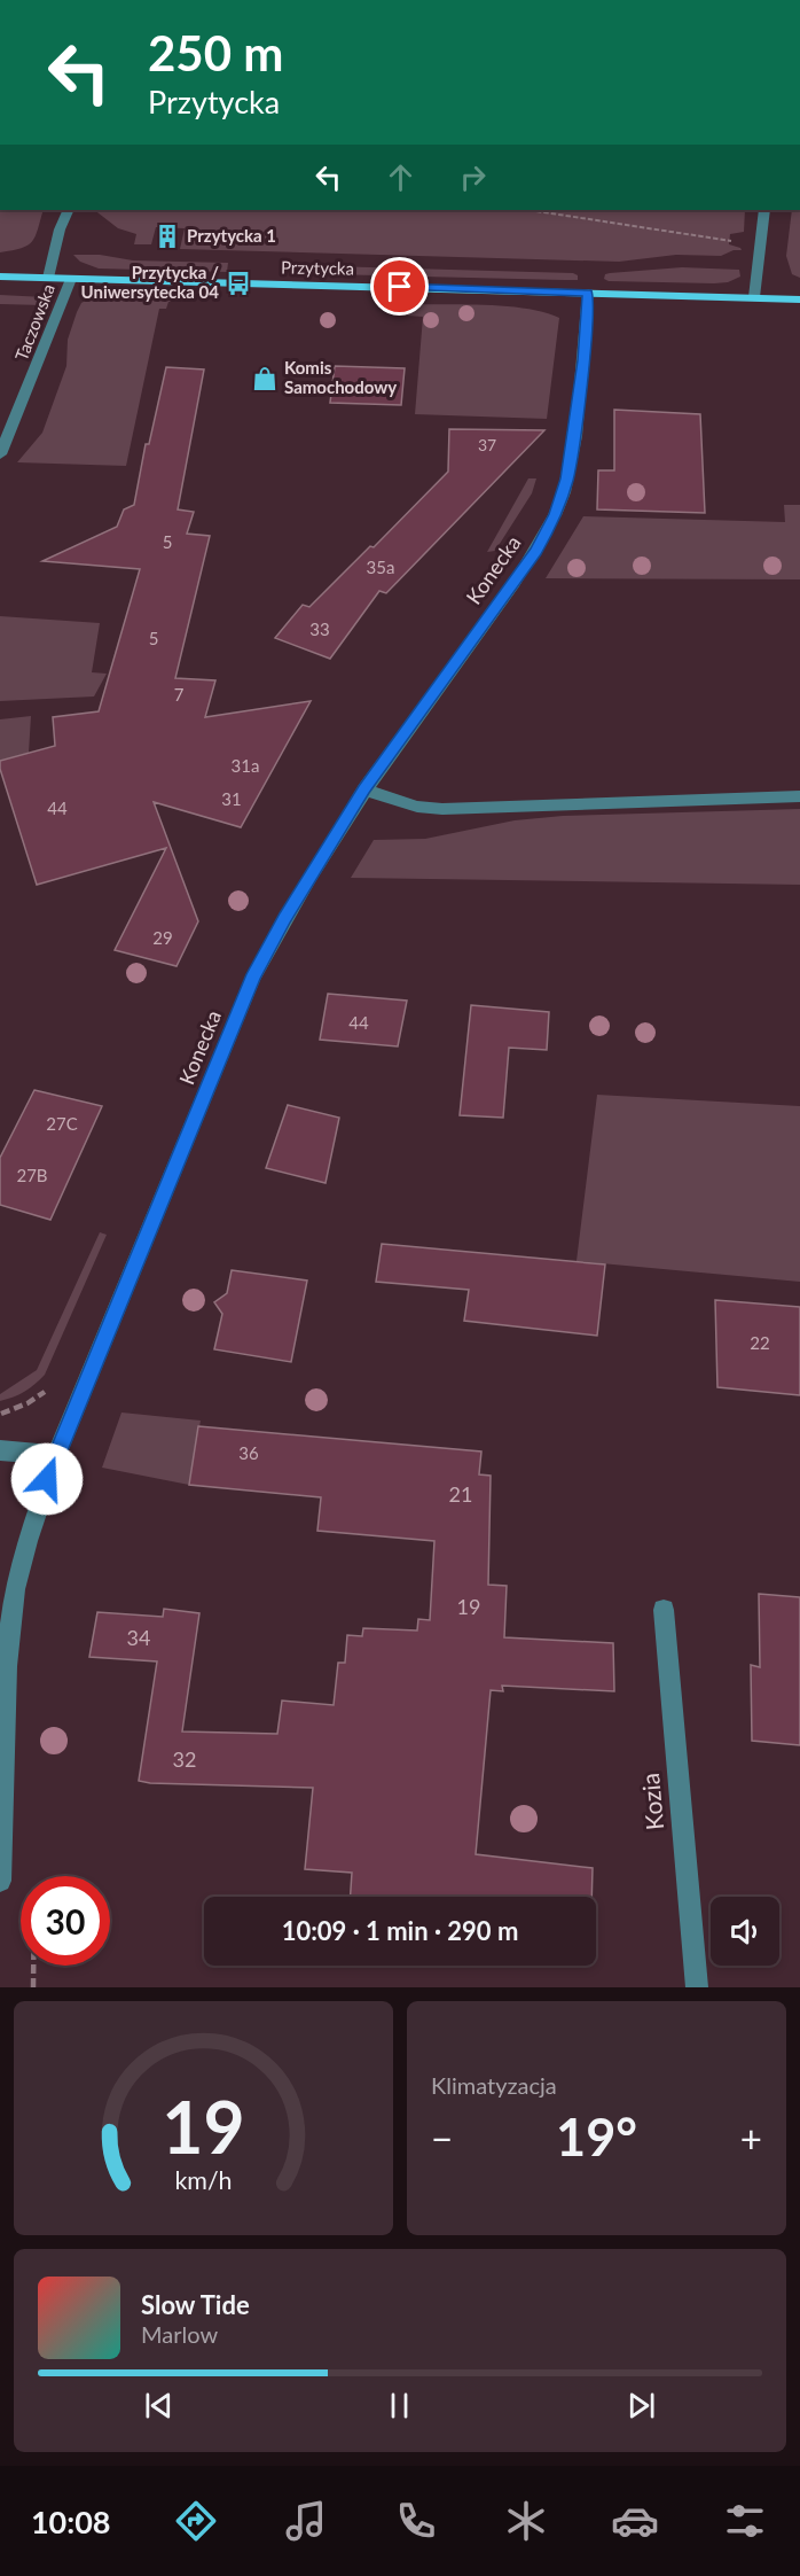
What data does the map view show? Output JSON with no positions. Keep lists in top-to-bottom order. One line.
{"streets":{"main road":["Przytycka"],"street":["Taczowska","Konecka","Kozia"]},"crossings":[["Przytycka","Taczowska"],["Przytycka","Konecka"]],"places":{"building":["Przytycka 1"],"bus stop":["Przytycka / Uniwersytecka 04"],"shop":["Komis Samochodowy"]},"house_numbers":["37","5","35a","33","5","7","31a","31","44","29","44","27C","27B","22","36","21","19","34","32"],"page":{"turn":["250 m","Przytycka"],"limit":"30","trip":"10:09 · 1 min · 290 m","tile":"Klimatyzacja","heat":["−","19°","+"],"song":["Slow Tide","Marlow"],"tabs":"10:08","gauge":["19","km/h"]}}
